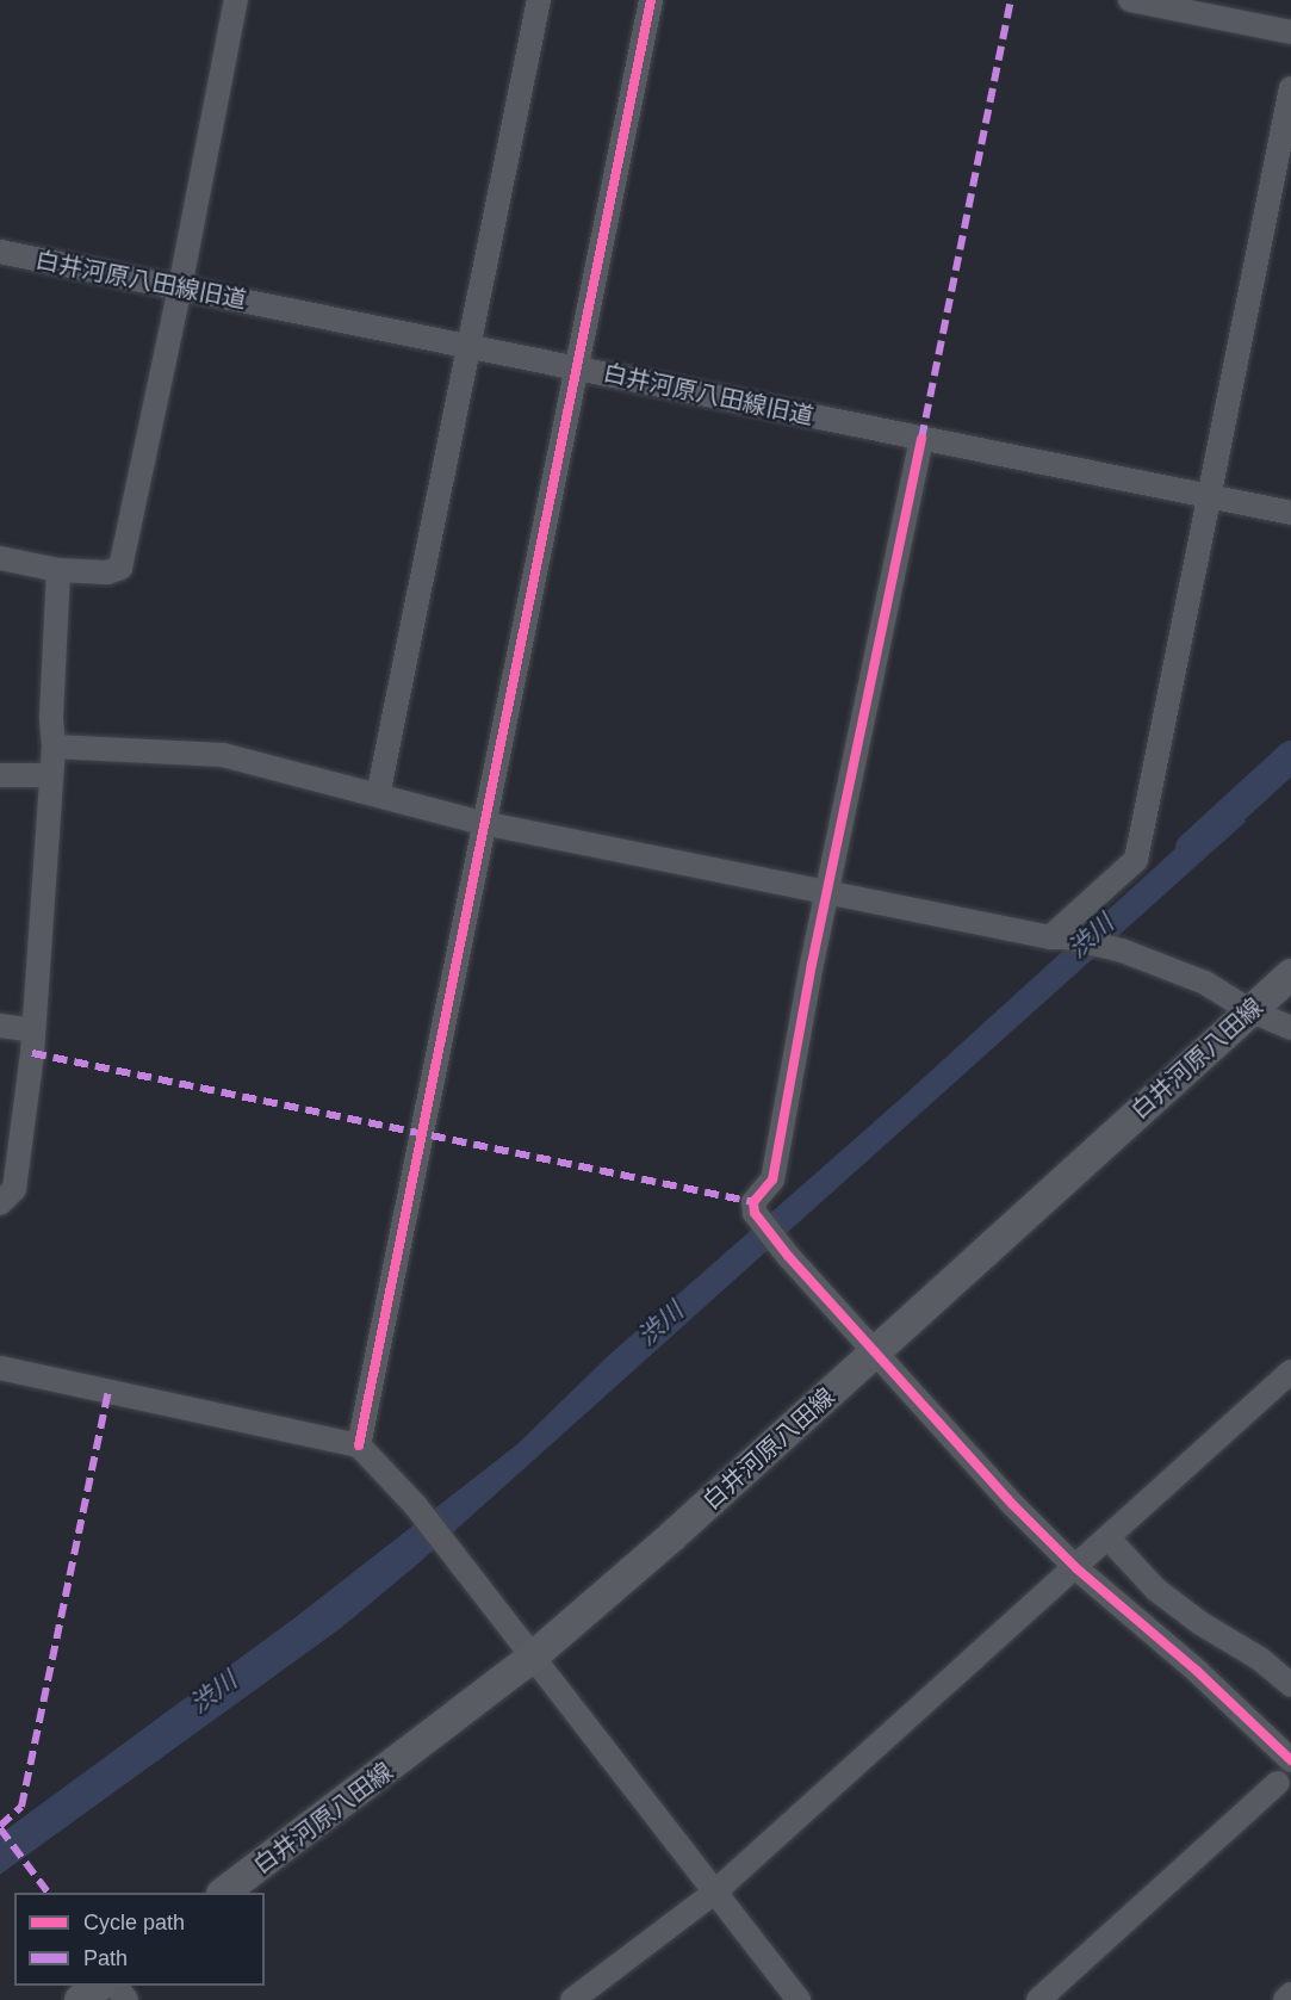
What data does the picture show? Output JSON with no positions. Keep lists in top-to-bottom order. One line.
{"streets":{"main road":["白井河原八田線"],"street":["白井河原八田線旧道"]},"water":["渋川"],"legend":["Cycle path","Path"]}
